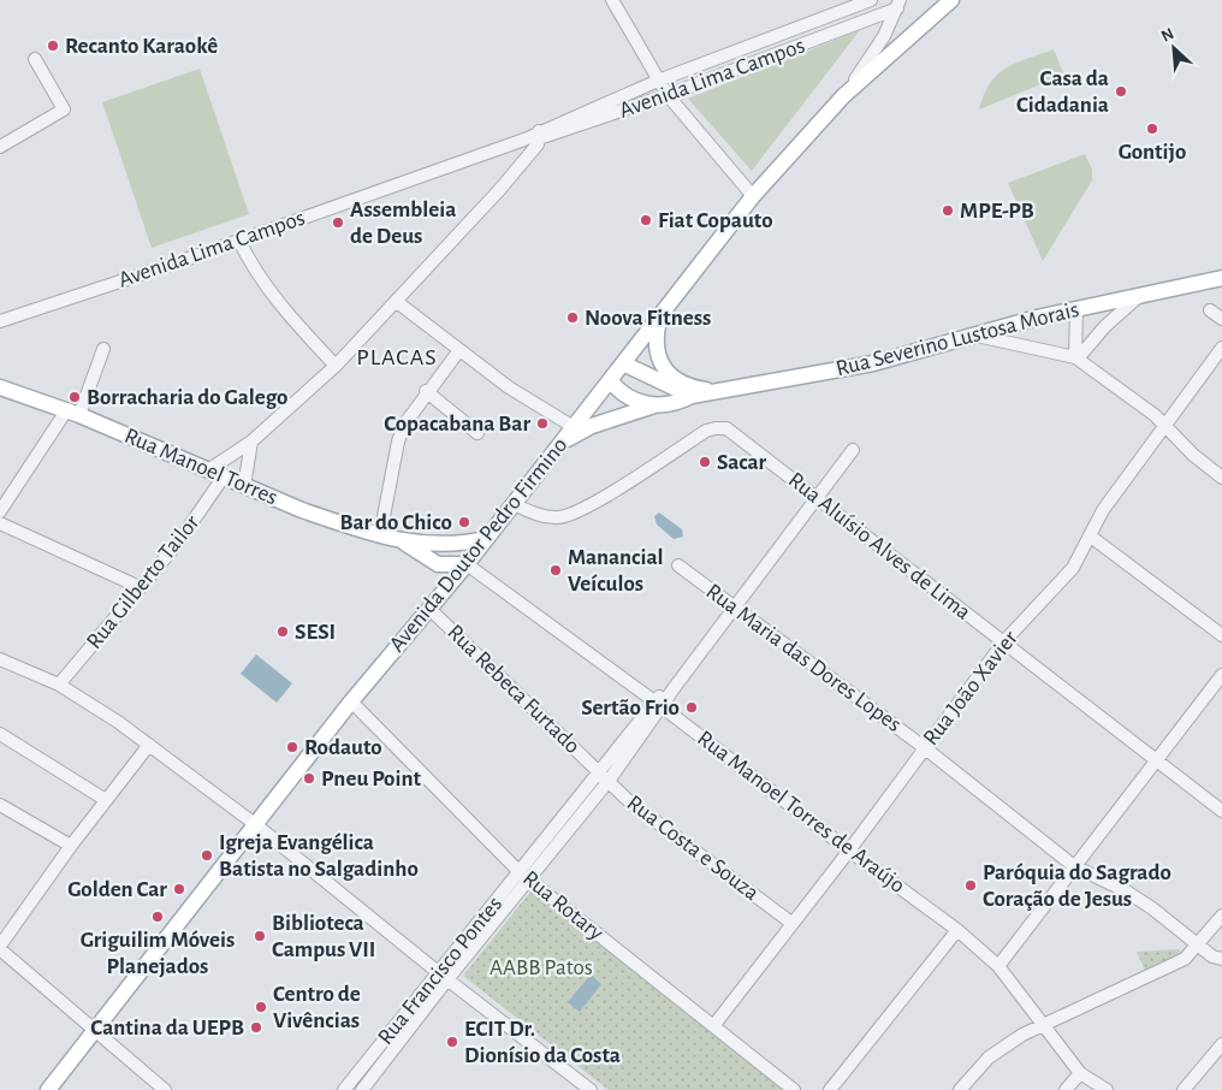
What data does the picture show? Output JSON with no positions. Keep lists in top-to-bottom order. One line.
{"streets":{"main road":["Rua Severino Lustosa Morais","Rua Manoel Torres","Avenida Doutor Pedro Firmino"],"street":["Avenida Lima Campos","Rua Aluísio Alves de Lima","Rua Gilberto Tailor","Rua Maria das Dores Lopes","Rua João Xavier","Rua Rebeca Furtado","Rua Manoel Torres de Araújo","Rua Costa e Souza","Rua Rotary","Rua Francisco Pontes"]},"crossings":[["Rua Severino Lustosa Morais","Avenida Doutor Pedro Firmino"],["Rua Manoel Torres","Avenida Doutor Pedro Firmino"],["Rua Manoel Torres","Rua Gilberto Tailor"],["Rua Manoel Torres","Rua Manoel Torres de Araújo"],["Avenida Doutor Pedro Firmino","Rua Aluísio Alves de Lima"],["Avenida Doutor Pedro Firmino","Rua Rebeca Furtado"],["Avenida Doutor Pedro Firmino","Rua Manoel Torres de Araújo"],["Avenida Doutor Pedro Firmino","Rua Rotary"],["Rua Aluísio Alves de Lima","Rua João Xavier"],["Rua Aluísio Alves de Lima","Rua Francisco Pontes"],["Rua Maria das Dores Lopes","Rua João Xavier"],["Rua Maria das Dores Lopes","Rua Francisco Pontes"],["Rua João Xavier","Rua Manoel Torres de Araújo"],["Rua João Xavier","Rua Costa e Souza"],["Rua João Xavier","Rua Rotary"],["Rua Rebeca Furtado","Rua Costa e Souza"],["Rua Rebeca Furtado","Rua Francisco Pontes"],["Rua Manoel Torres de Araújo","Rua Francisco Pontes"],["Rua Costa e Souza","Rua Francisco Pontes"],["Rua Rotary","Rua Francisco Pontes"]],"districts":["PLACAS"],"parks":["AABB Patos"],"places":["Recanto Karaokê","Casa da Cidadania","Gontijo","MPE-PB","Fiat Copauto","Assembleia de Deus","Noova Fitness","Borracharia do Galego","Copacabana Bar","Sacar","Bar do Chico","Manancial Veículos","SESI","Sertão Frio","Rodauto","Pneu Point","Igreja Evangélica Batista no Salgadinho","Paróquia do Sagrado Coração de Jesus","Golden Car","Griguilim Móveis Planejados","Biblioteca Campus VII","Centro de Vivências","Cantina da UEPB","ECIT Dr. Dionísio da Costa"],"north":"top left"}
